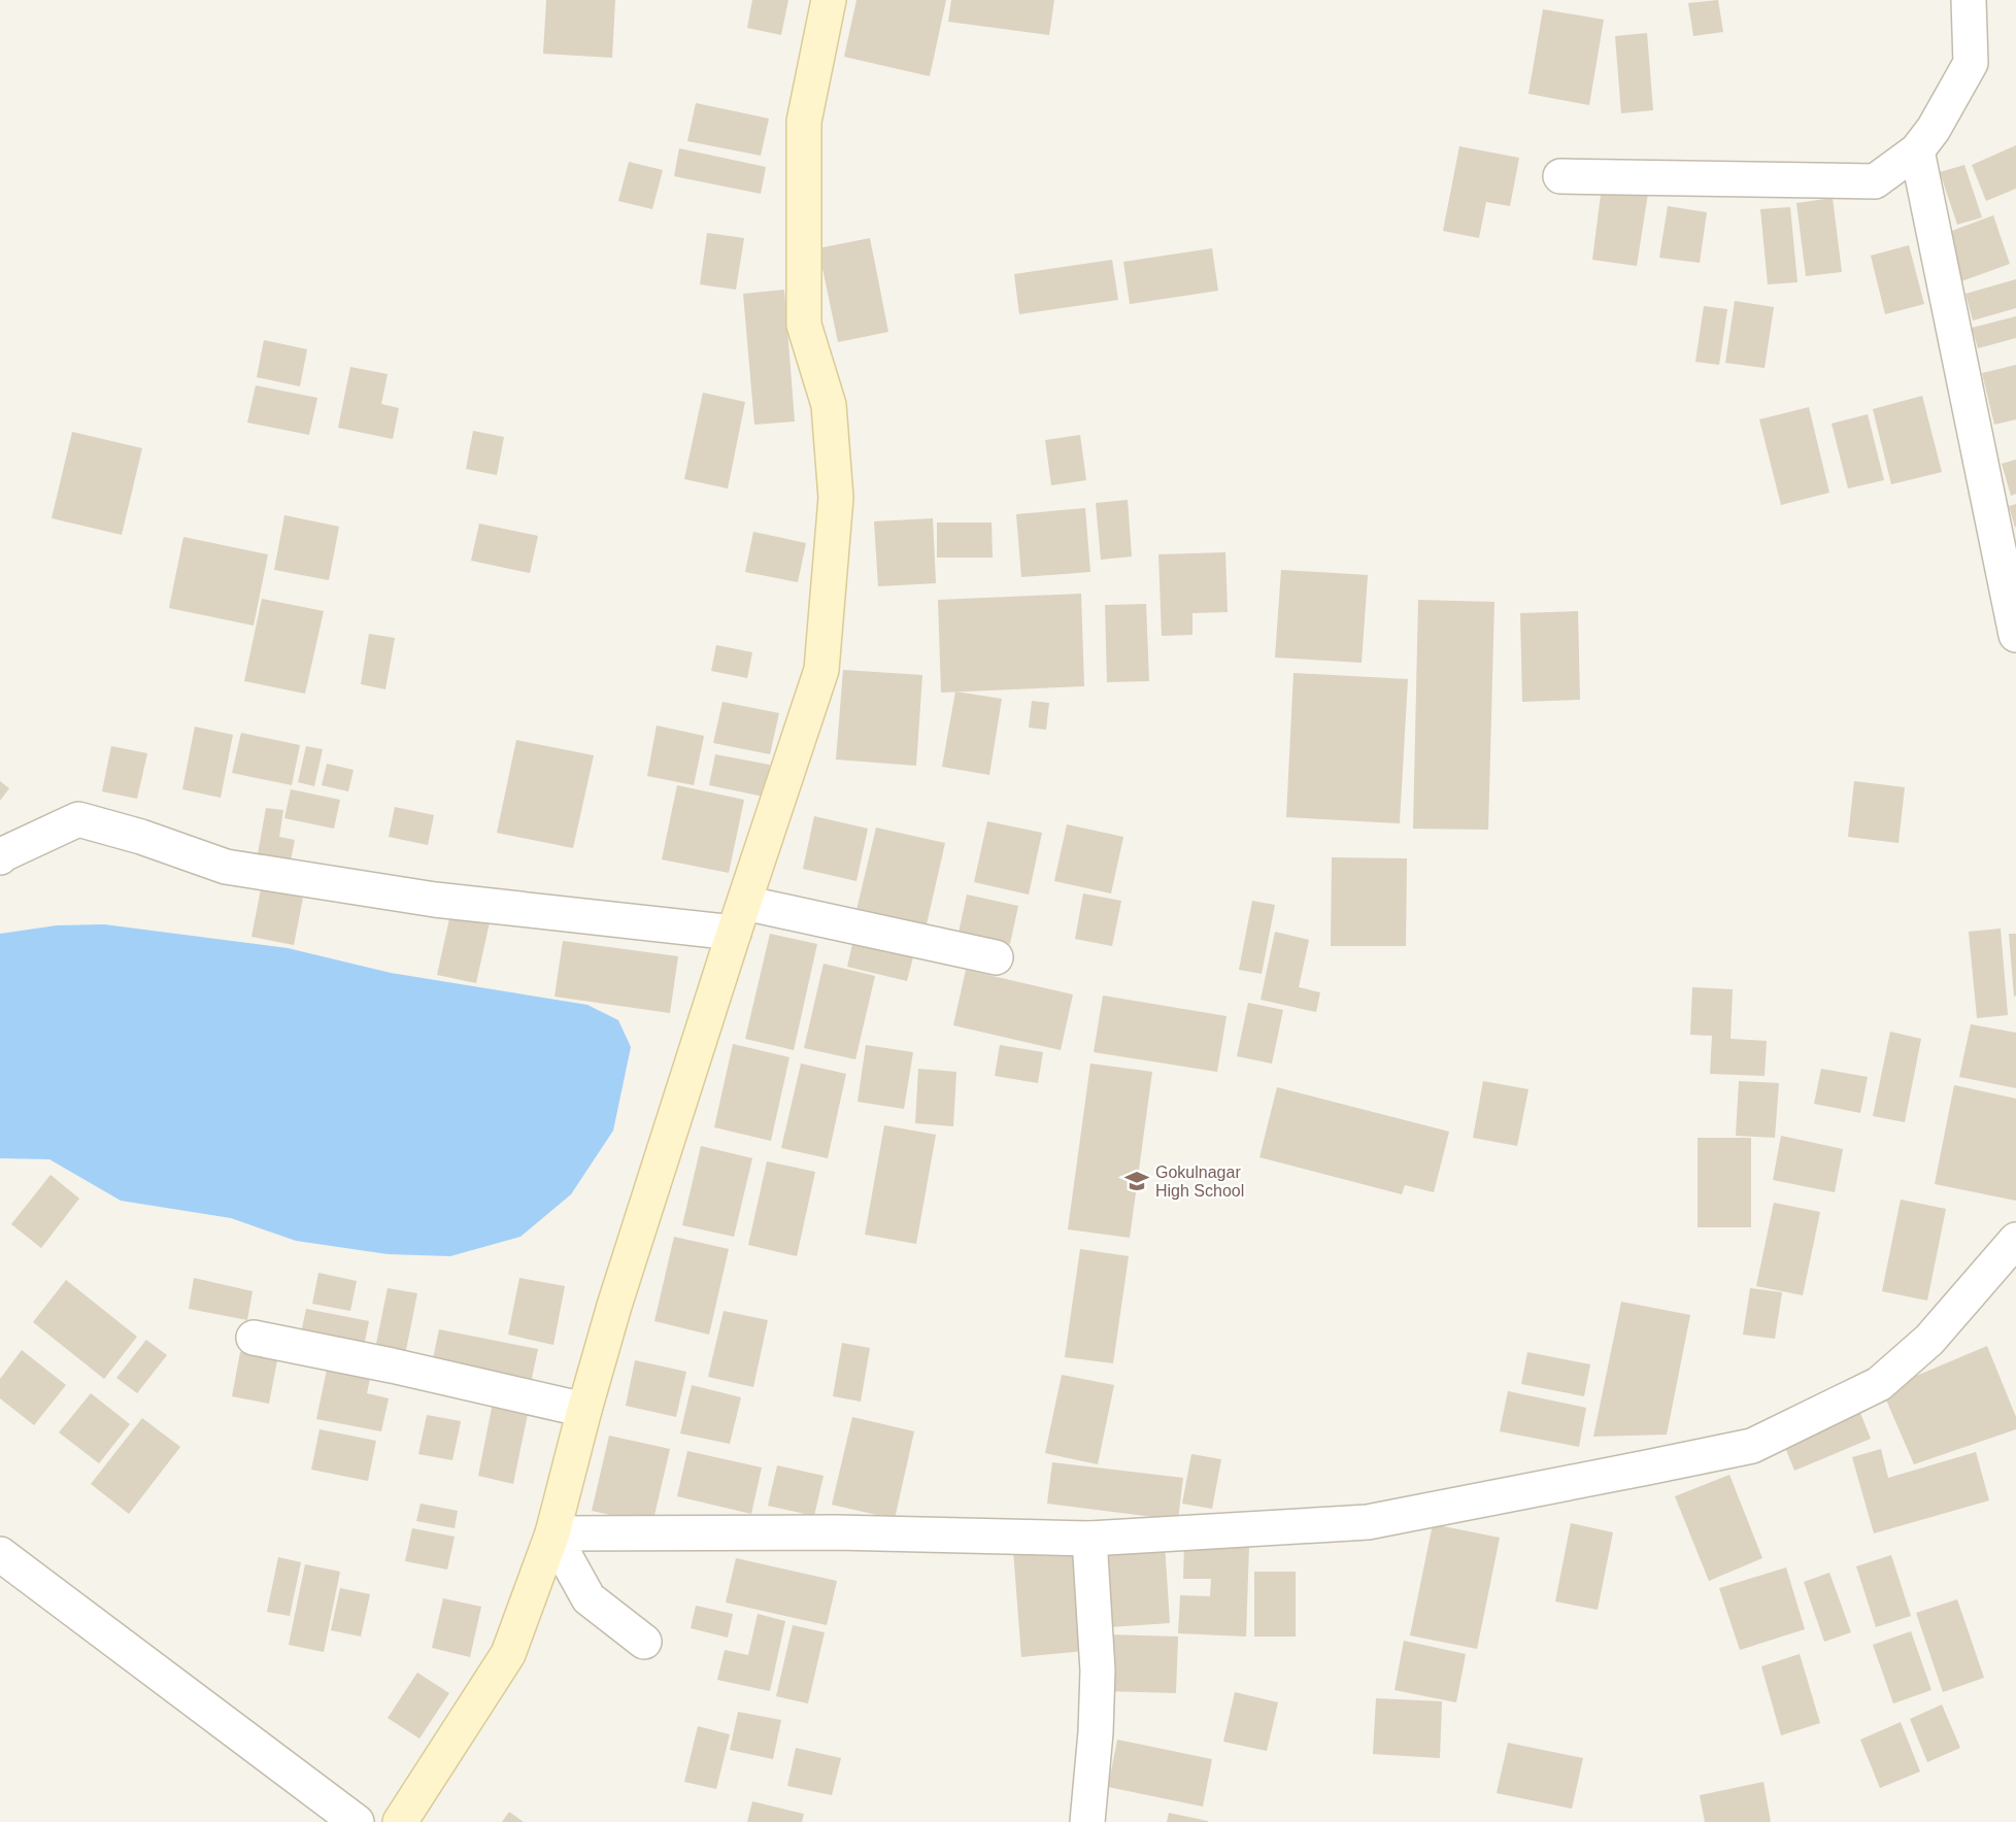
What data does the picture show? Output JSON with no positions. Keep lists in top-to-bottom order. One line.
{"places":{"school or university":["Gokulnagar High School"]}}
